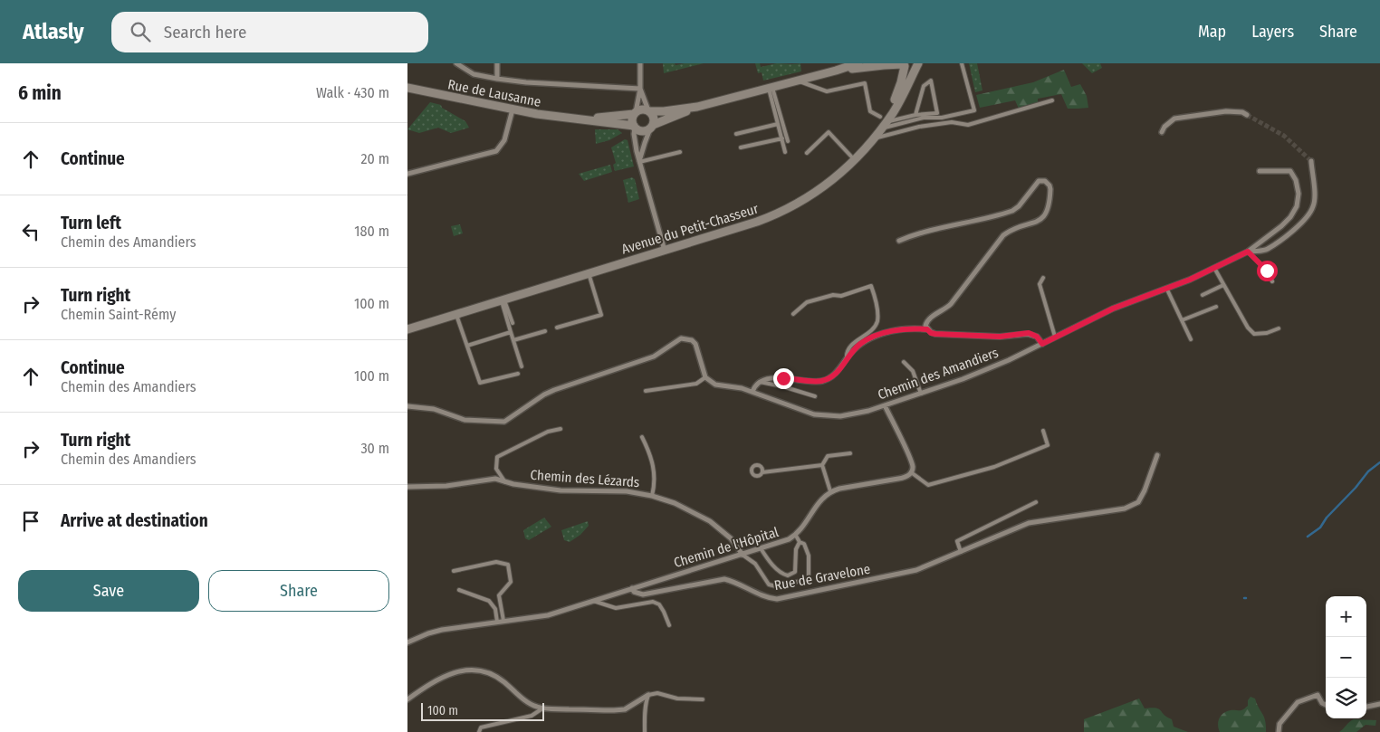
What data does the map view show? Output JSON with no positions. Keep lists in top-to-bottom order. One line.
{"streets":{"street":["Rue de Lausanne","Avenue du Petit-Chasseur","Chemin des Amandiers","Chemin des Lézards","Chemin de l'Hôpital","Rue de Gravelone"]},"crossings":[["Chemin des Lézards","Chemin de l'Hôpital"],["Chemin de l'Hôpital","Rue de Gravelone"]],"scale_bar":"100 m","page":{"header":"Atlasly","search":"Search here","nav":["Map","Layers","Share"],"heading":["6 min","Walk · 430 m"],"list":[["Continue","20 m"],["Turn left","Chemin des Amandiers","180 m"],["Turn right","Chemin Saint-Rémy","100 m"],["Continue","Chemin des Amandiers","100 m"],["Turn right","Chemin des Amandiers","30 m"],"Arrive at destination"],"buttons":["Save","Share"],"map_buttons":["+","−"],"scale":"100 m"}}
